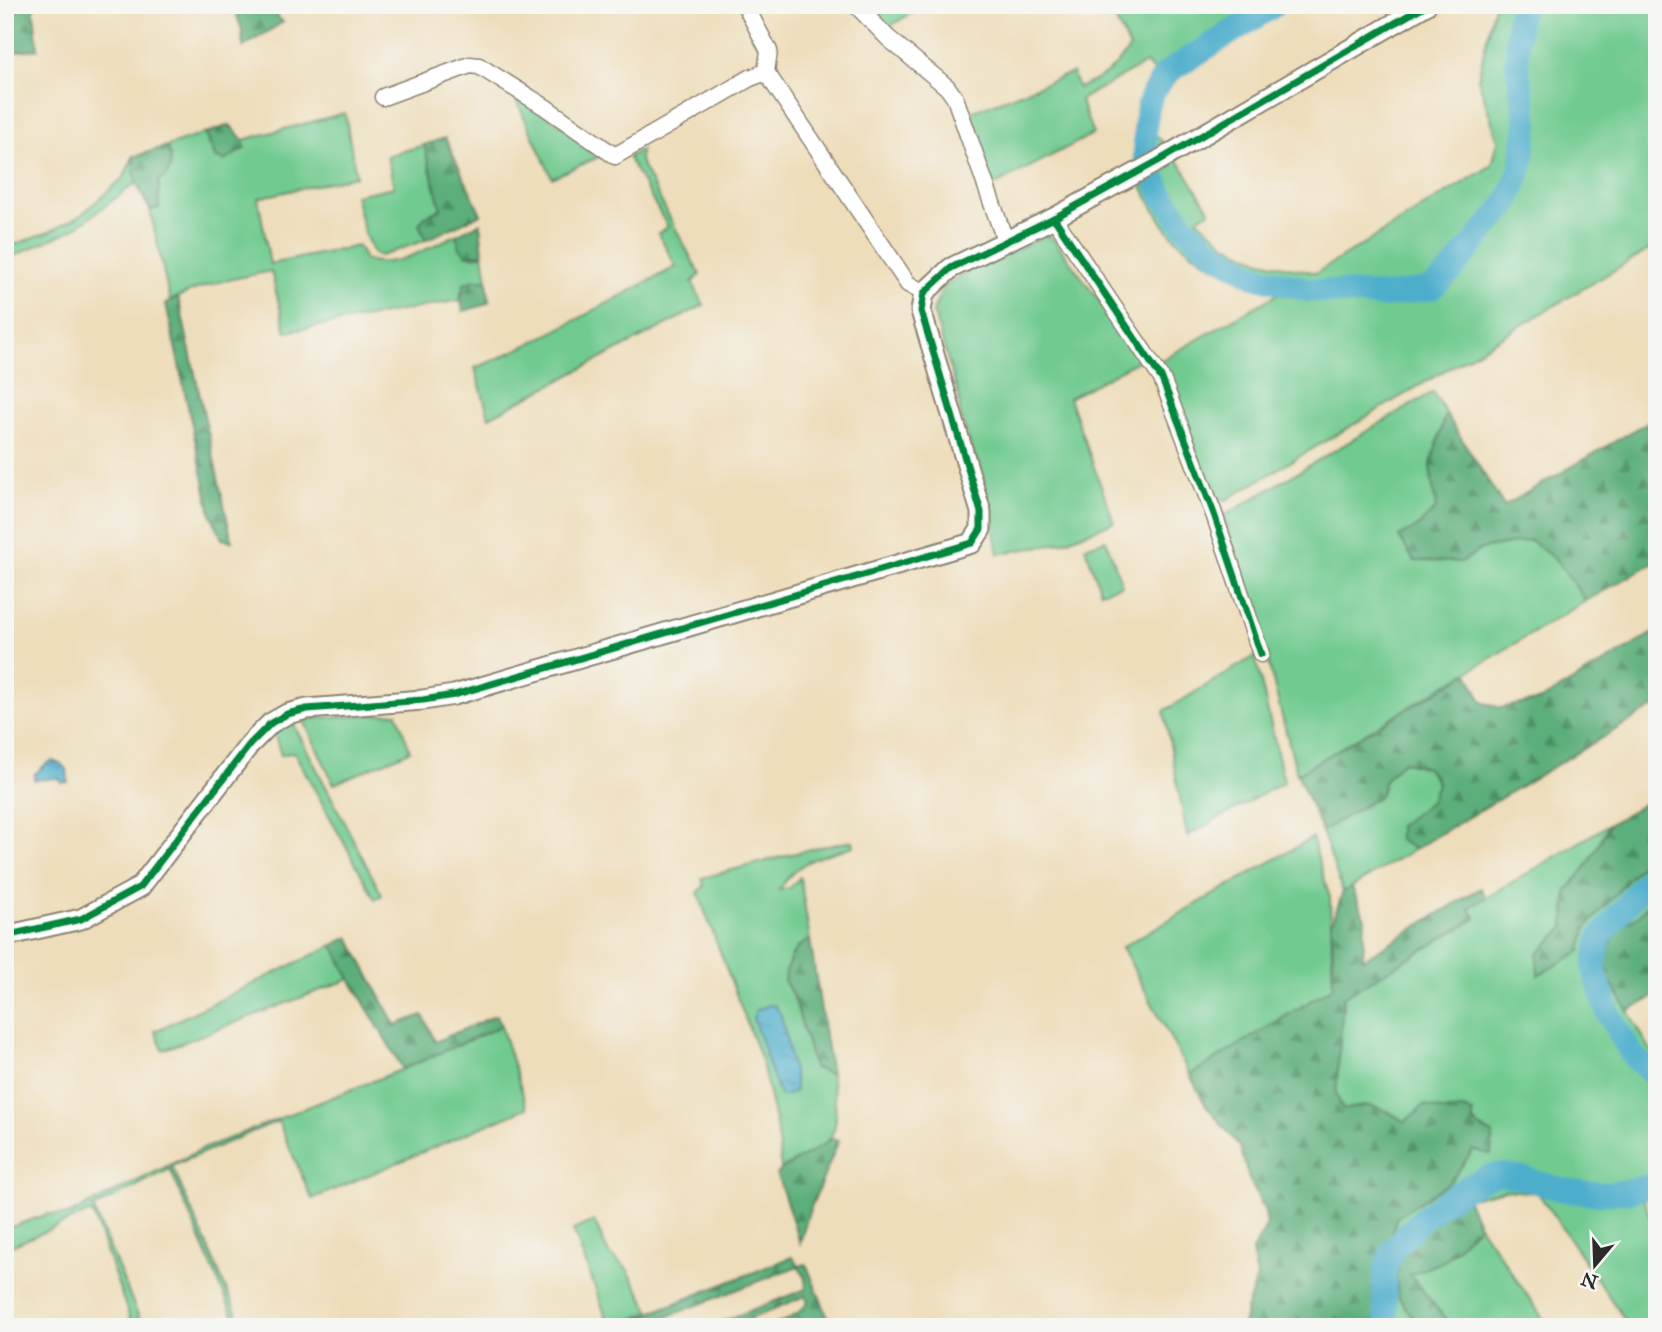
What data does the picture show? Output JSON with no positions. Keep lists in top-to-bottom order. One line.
{"north":"bottom"}
